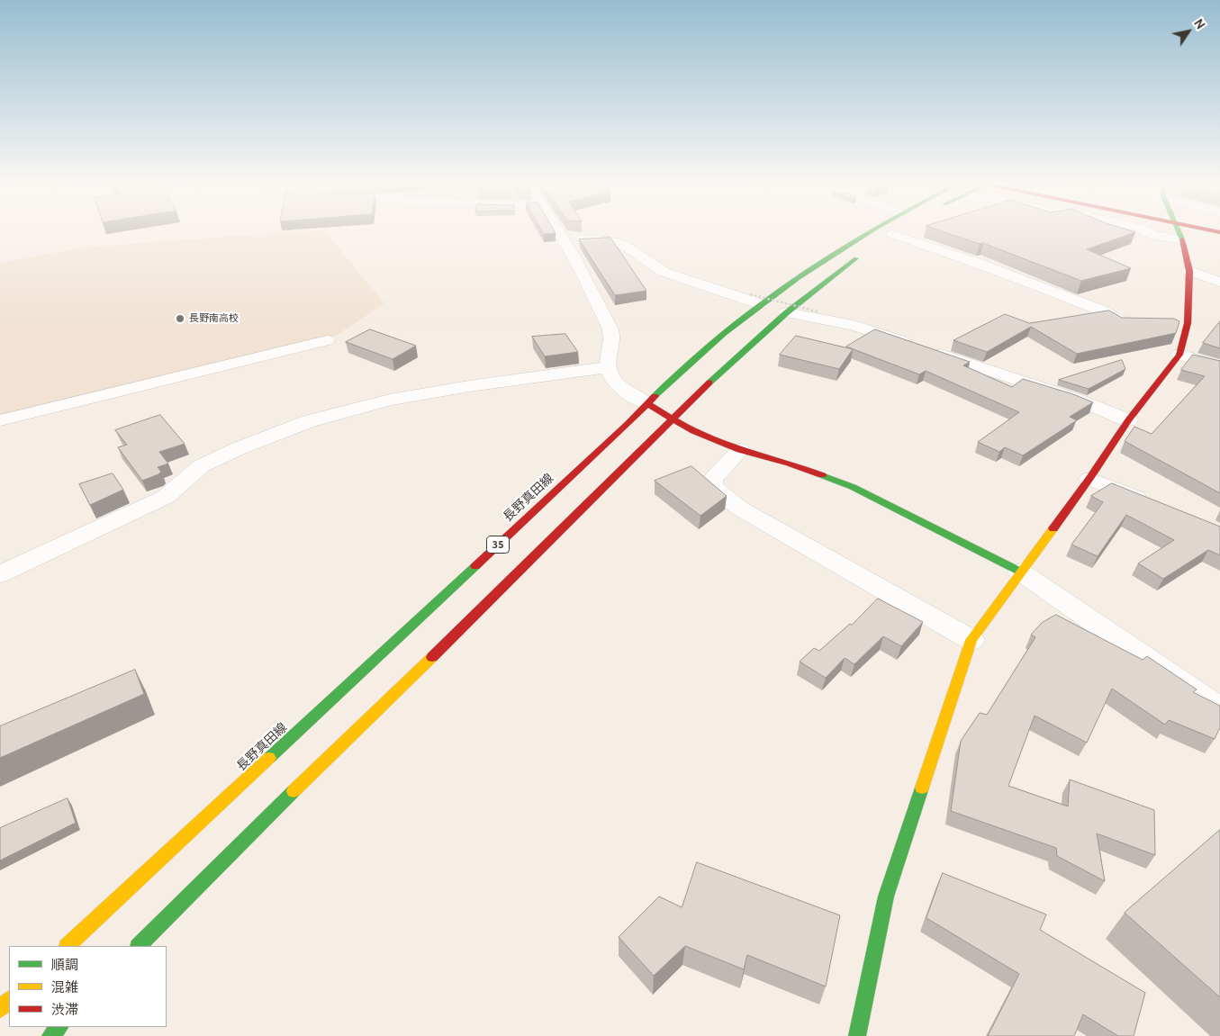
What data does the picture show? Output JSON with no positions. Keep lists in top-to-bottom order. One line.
{"streets":{"main road":["長野真田線","35"]},"places":["長野南高校"],"legend":["順調","混雑","渋滞"],"north":"top right"}
